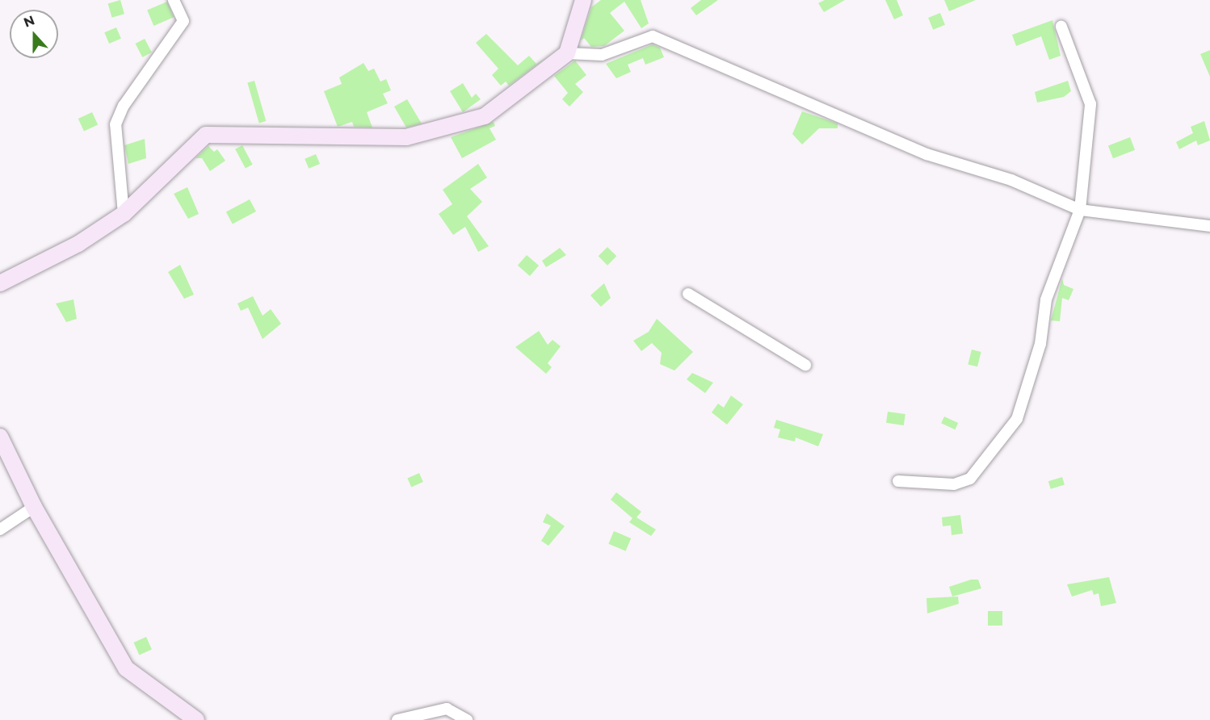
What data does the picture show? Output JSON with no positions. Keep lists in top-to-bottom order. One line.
{"north":"top"}
